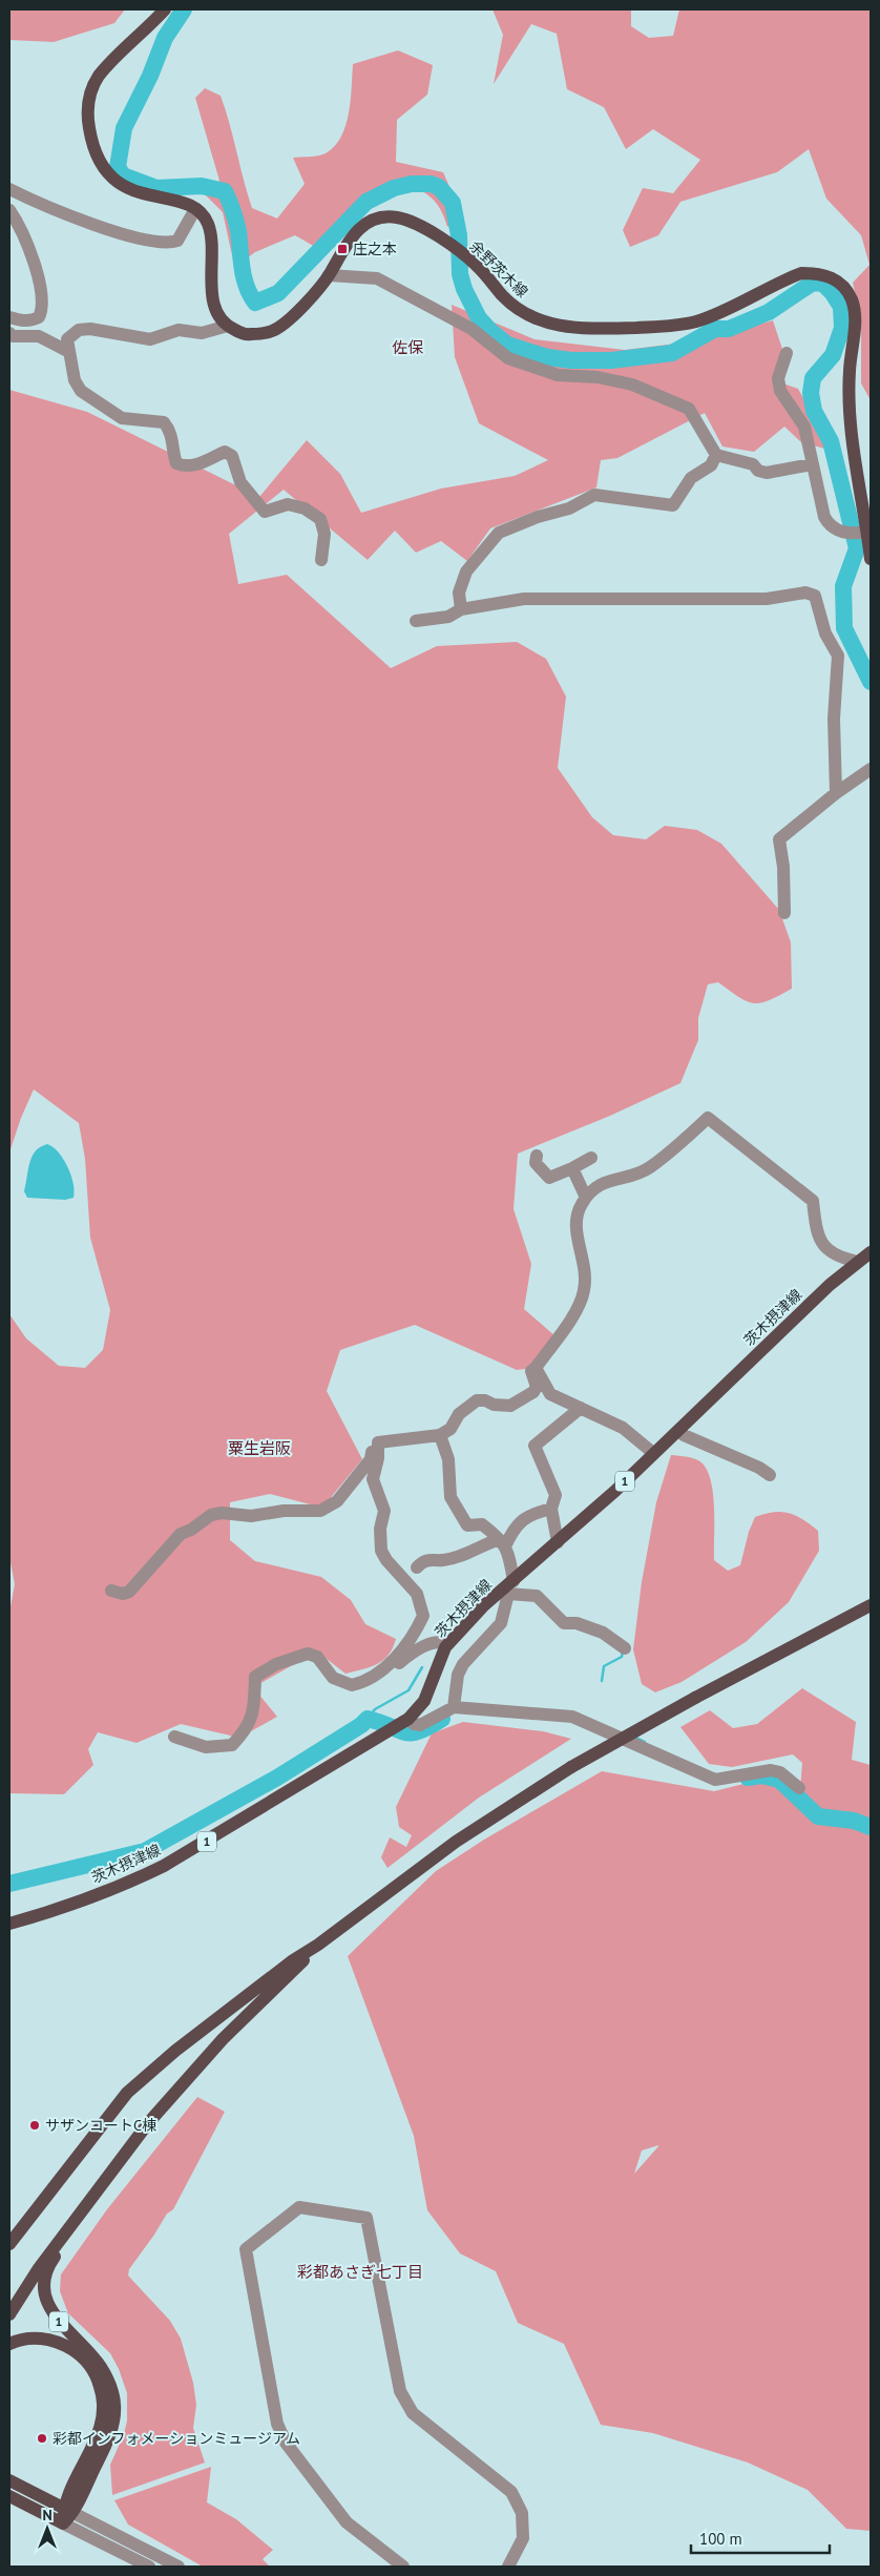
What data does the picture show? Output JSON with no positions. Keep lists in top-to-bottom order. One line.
{"streets":{"main road":["余野茨木線","茨木摂津線","1"]},"districts":["佐保","粟生岩阪","彩都あさぎ七丁目"],"places":{"transit":["庄之本"],"other":["サザンコートC棟","彩都インフォメーションミュージアム"]},"scale_bar":"100 m","north":"top"}
